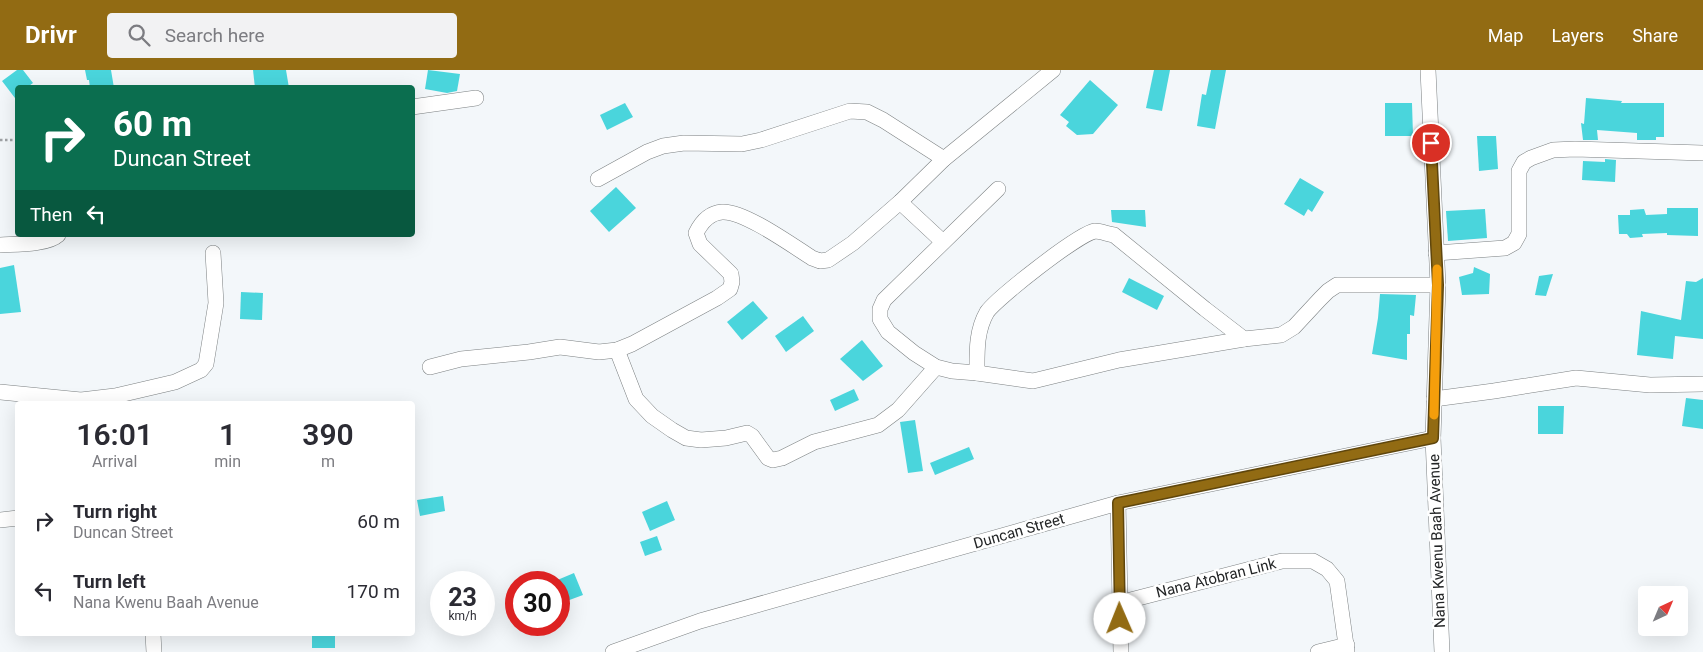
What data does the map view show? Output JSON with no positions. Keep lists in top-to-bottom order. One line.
{"streets":{"street":["Duncan Street","Nana Kwenu Baah Avenue","Nana Atobran Link"]},"crossings":[["Duncan Street","Nana Kwenu Baah Avenue"]],"north":"top right","page":{"header":"Drivr","search":"Search here","nav":["Map","Layers","Share"],"turn":["60 m","Duncan Street"],"then":"Then","eta":["16:01","Arrival","1","min","390","m"],"list":[{"name":"Turn right","note":"Duncan Street","value":"60 m"},{"name":"Turn left","note":"Nana Kwenu Baah Avenue","value":"170 m"}],"speed":"23 km/h","limit":"30"}}
